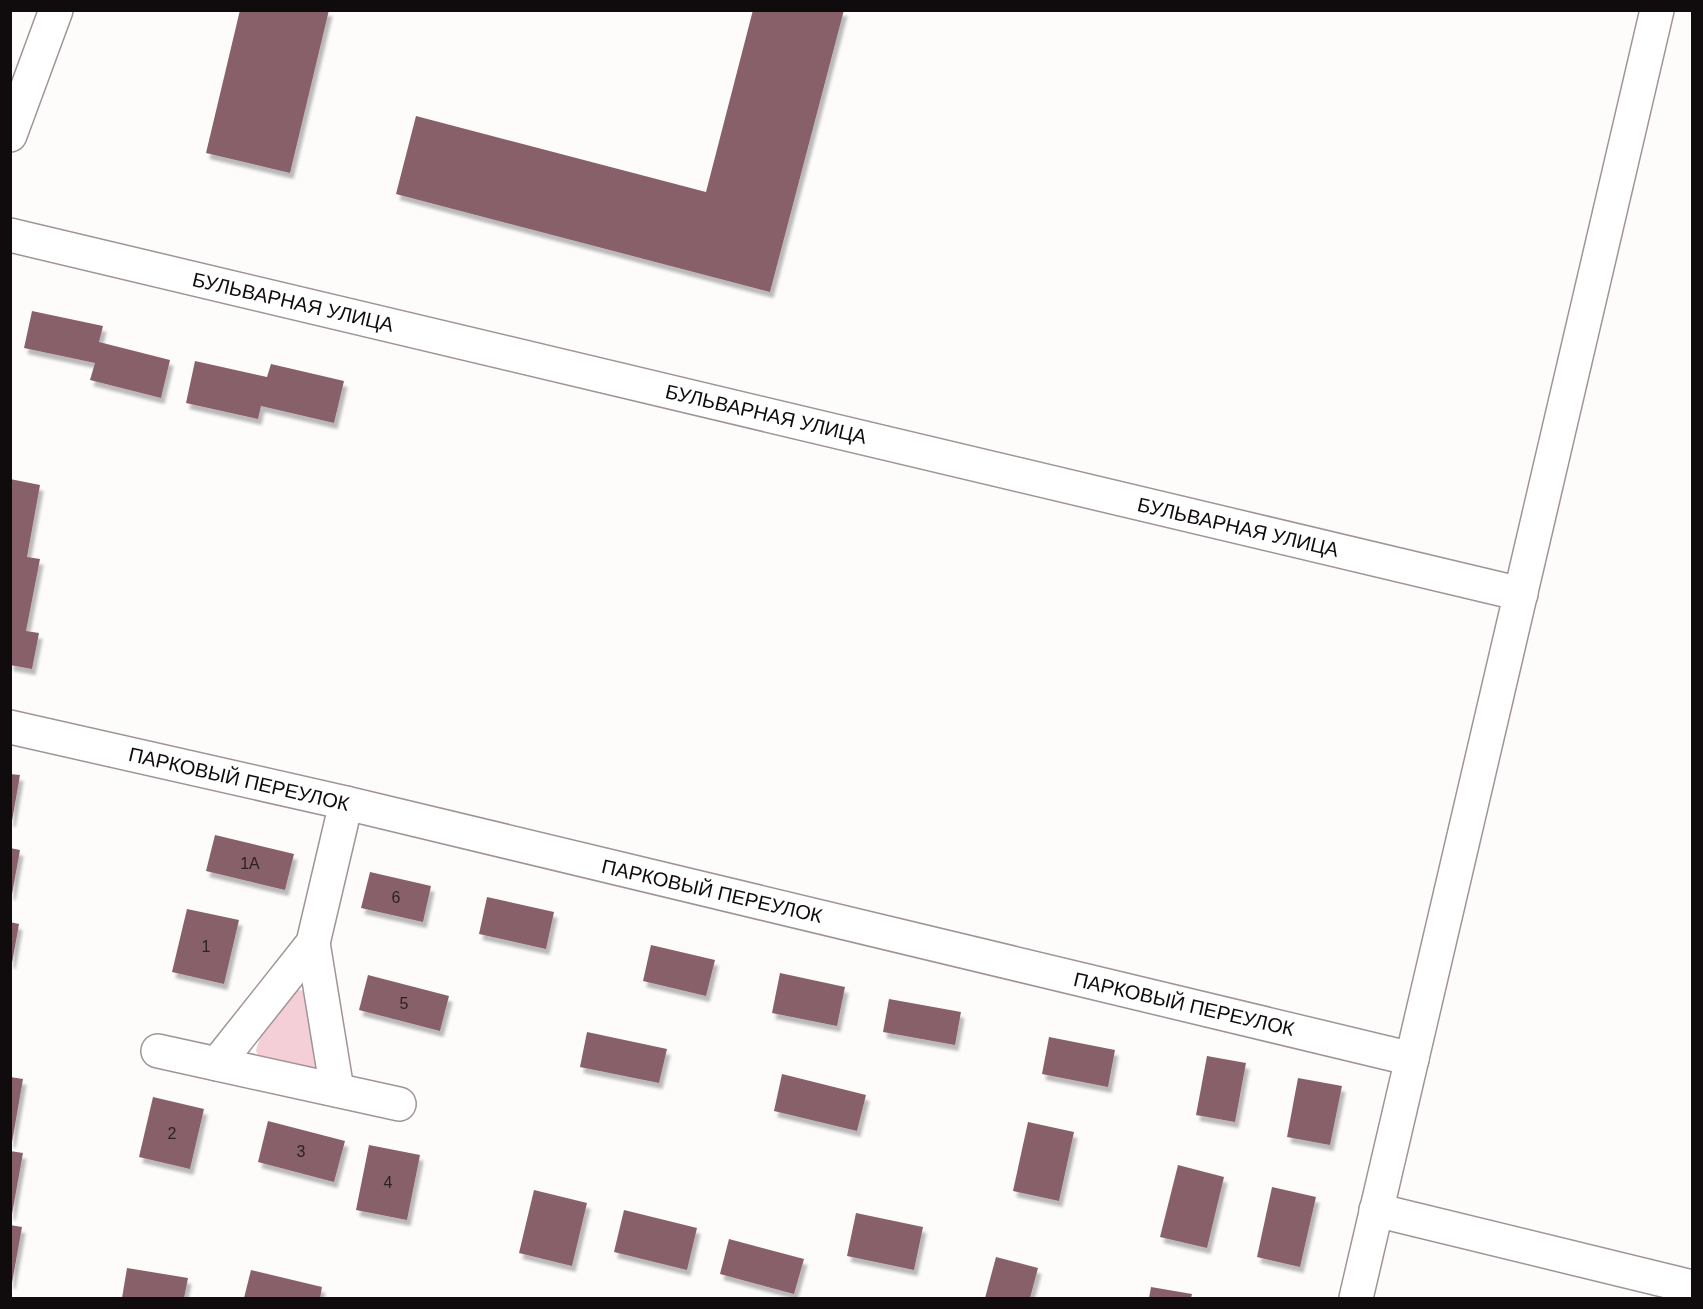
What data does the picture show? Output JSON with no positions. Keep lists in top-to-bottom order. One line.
{"streets":{"street":["БУЛЬВАРНАЯ УЛИЦА","ПАРКОВЫЙ ПЕРЕУЛОК"]},"house_numbers":["1А","6","1","5","2","3","4"]}
